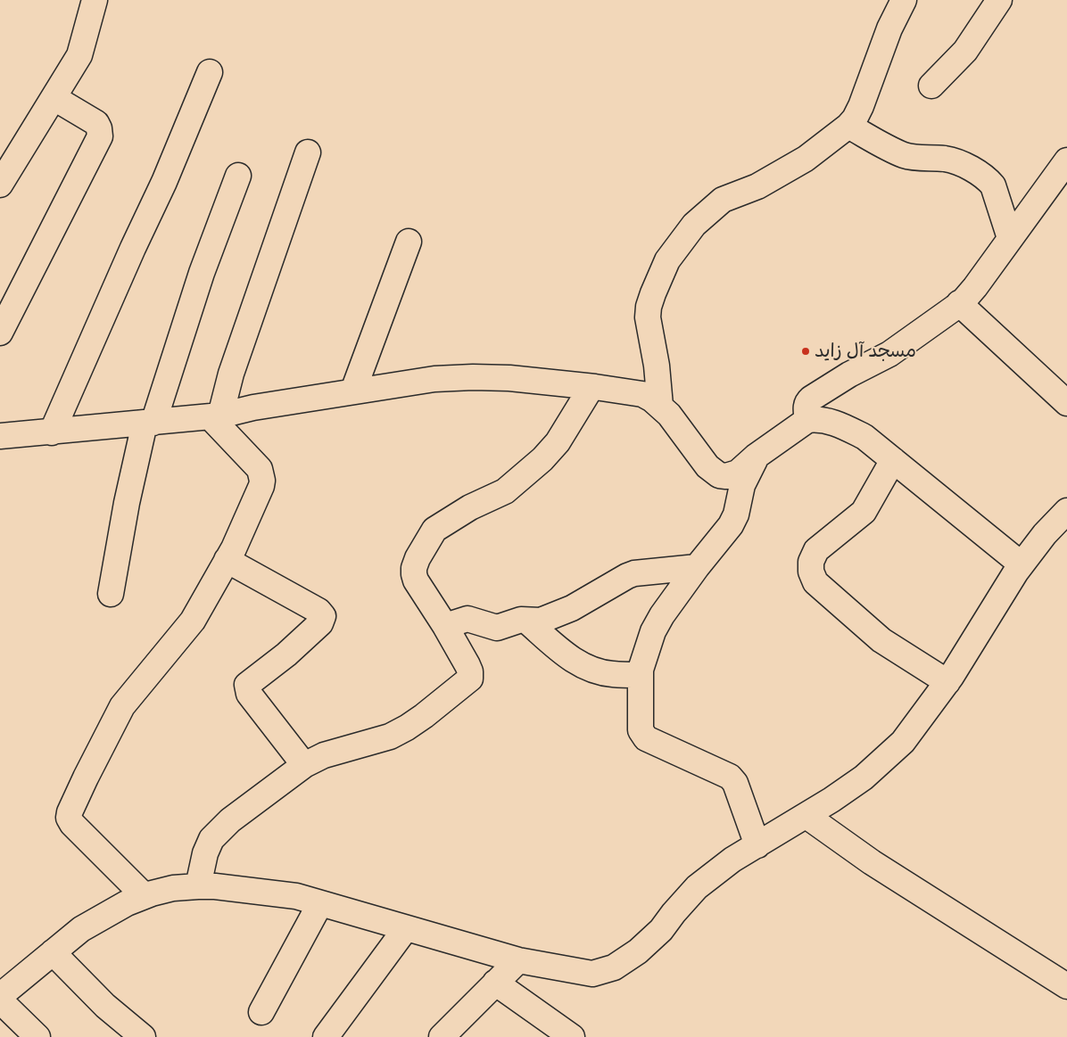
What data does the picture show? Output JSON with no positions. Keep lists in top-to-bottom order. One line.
{"places":["مسجد آل زايد"]}
